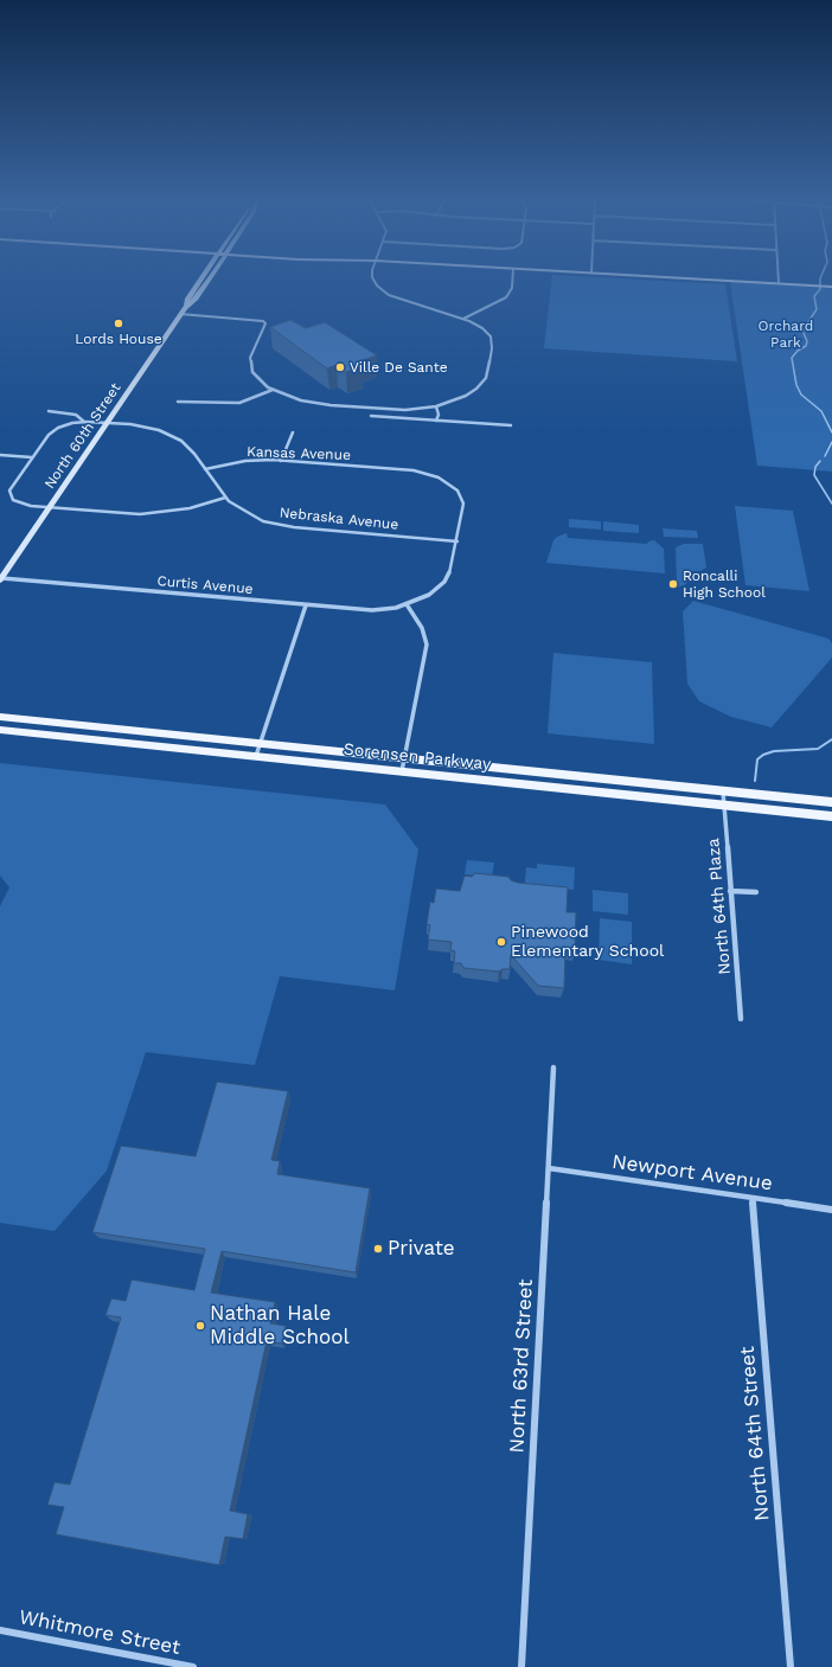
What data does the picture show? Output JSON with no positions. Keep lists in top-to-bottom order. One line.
{"streets":{"main road":["North 60th Street","Sorensen Parkway"],"street":["Kansas Avenue","Nebraska Avenue","Curtis Avenue","North 64th Plaza","Newport Avenue","North 63rd Street","North 64th Street","Whitmore Street"]},"crossings":[["North 60th Street","Curtis Avenue"],["Kansas Avenue","Nebraska Avenue"],["Sorensen Parkway","North 64th Plaza"],["Newport Avenue","North 63rd Street"],["Newport Avenue","North 64th Street"]],"parks":["Orchard Park"],"places":["Lords House","Ville De Sante","Roncalli High School","Pinewood Elementary School","Private","Nathan Hale Middle School"]}
